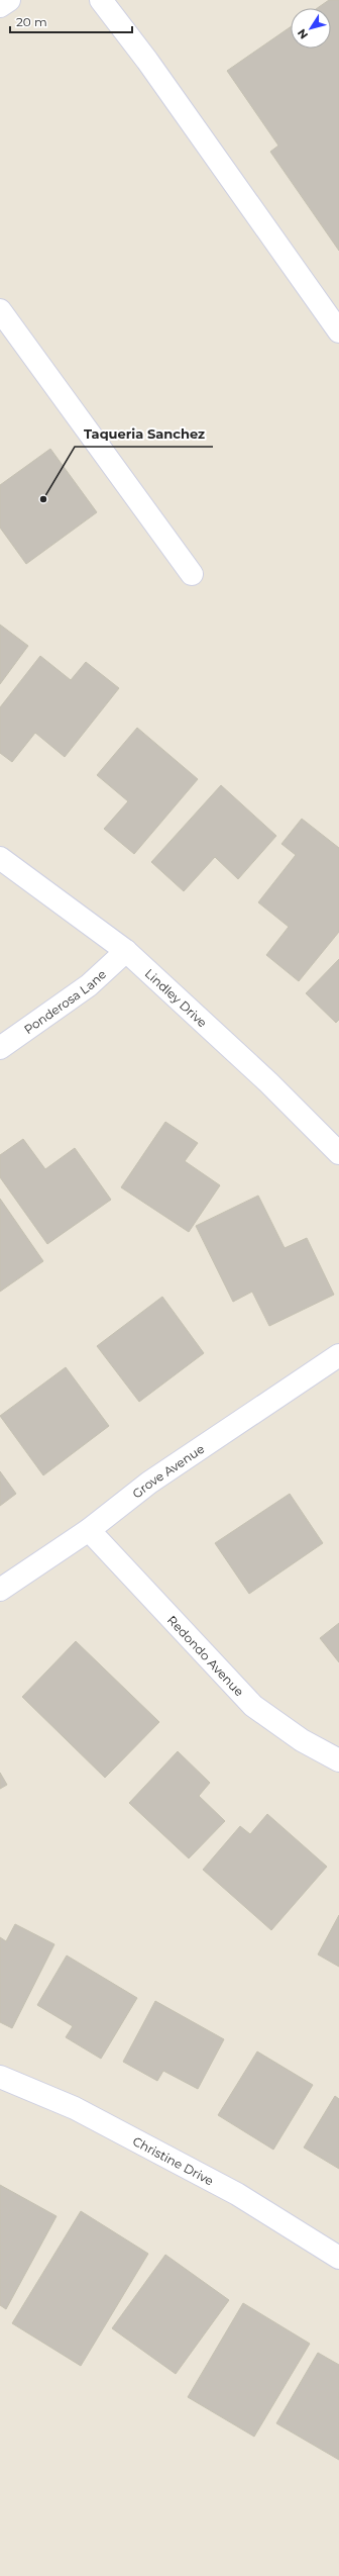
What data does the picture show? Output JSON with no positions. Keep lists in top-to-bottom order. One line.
{"streets":{"street":["Lindley Drive","Ponderosa Lane","Grove Avenue","Redondo Avenue","Christine Drive"]},"crossings":[["Lindley Drive","Ponderosa Lane"],["Grove Avenue","Redondo Avenue"]],"places":["Taqueria Sanchez"],"scale_bar":"20 m","north":"bottom left"}
